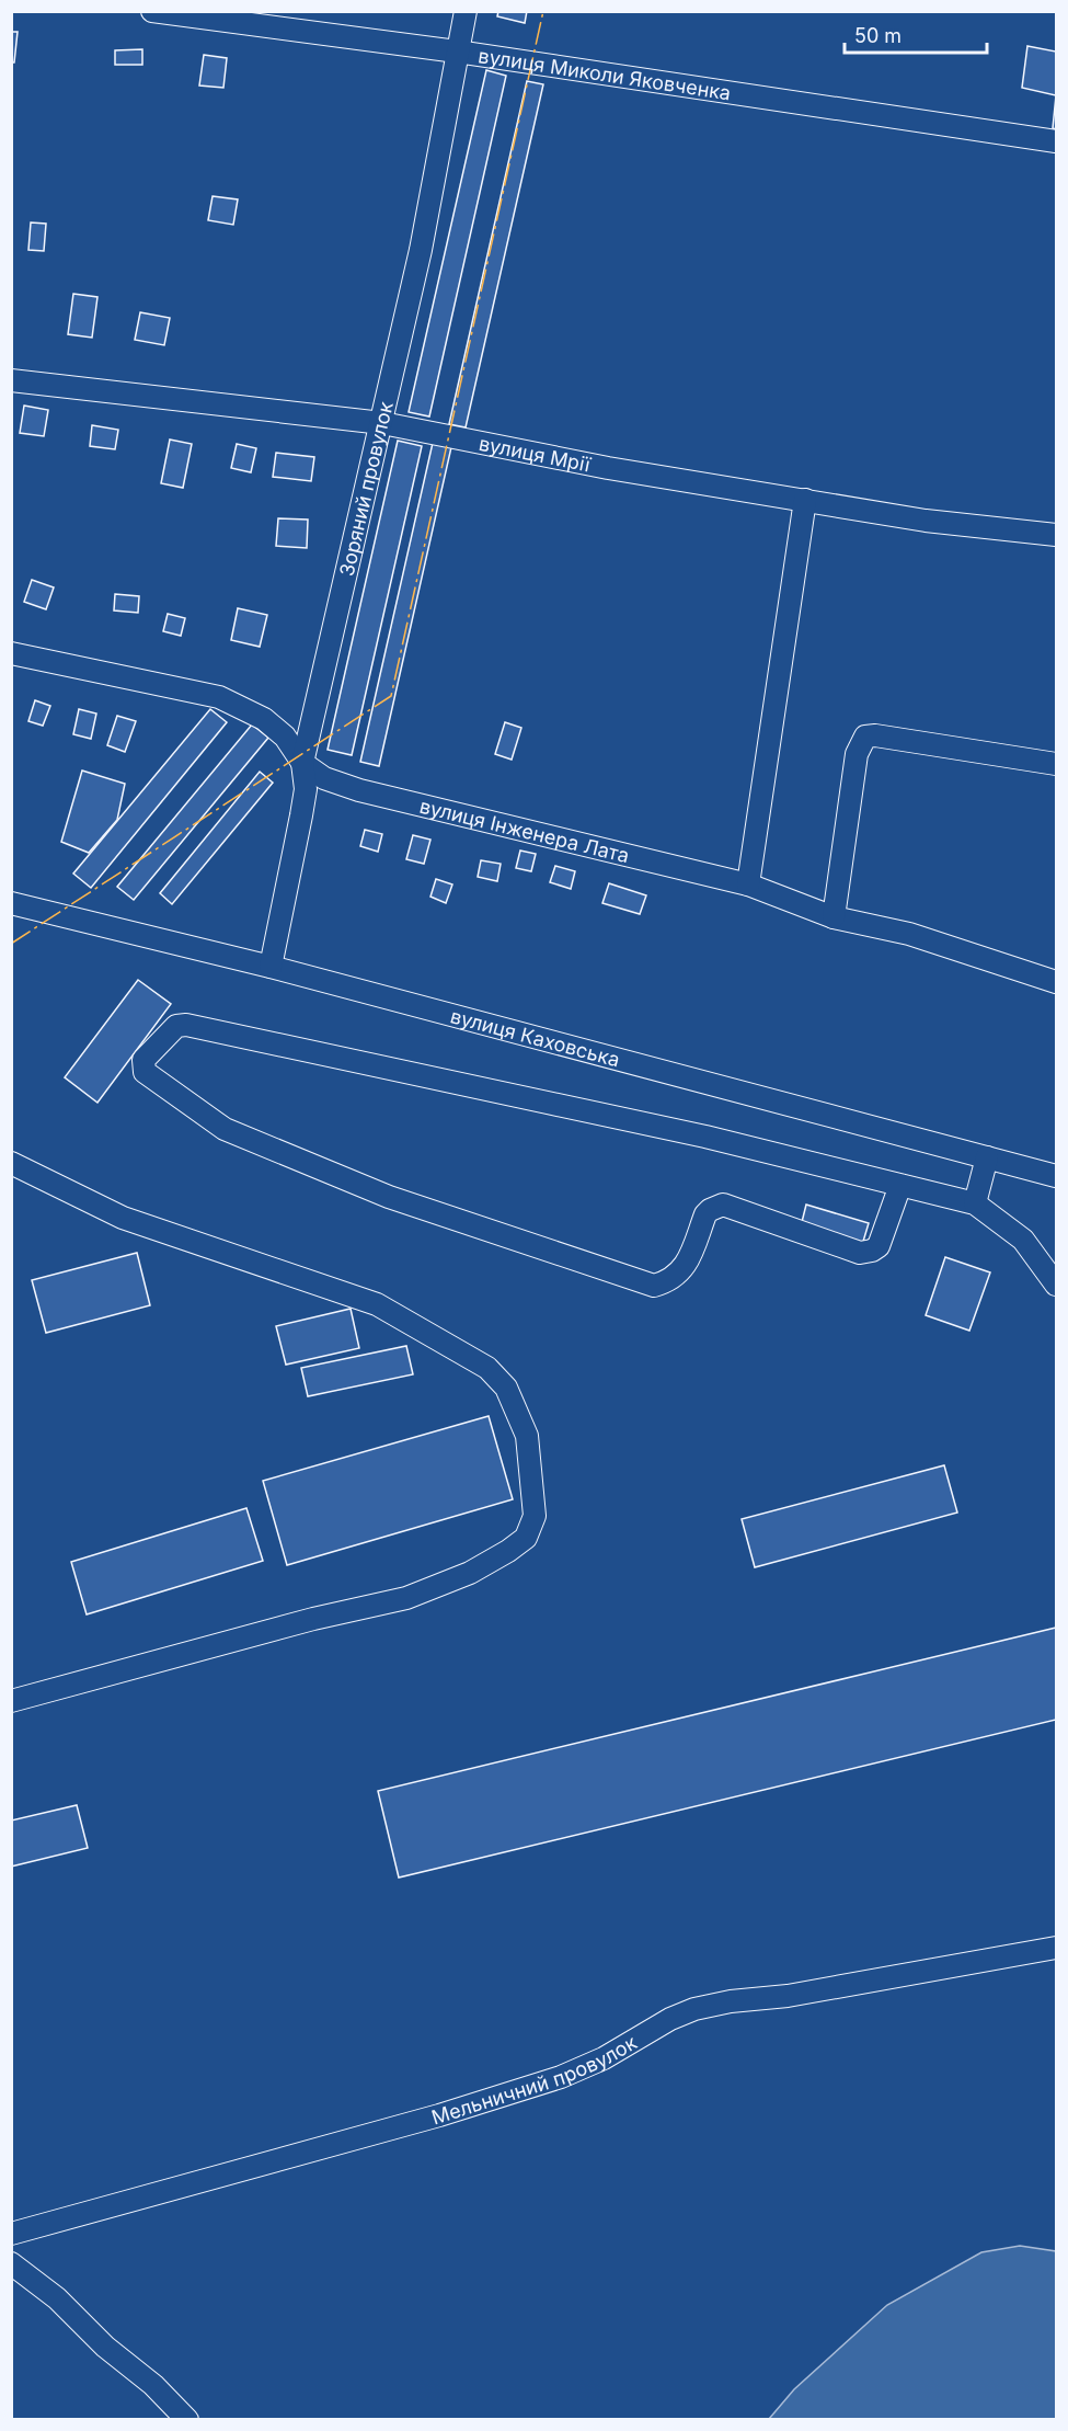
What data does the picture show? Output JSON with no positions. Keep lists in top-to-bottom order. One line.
{"streets":{"street":["вулиця Миколи Яковченка","вулиця Мрії","Зоряний провулок","вулиця Інженера Лата","вулиця Каховська","Мельничний провулок"]},"crossings":[["вулиця Миколи Яковченка","Зоряний провулок"],["вулиця Мрії","Зоряний провулок"],["Зоряний провулок","вулиця Інженера Лата"],["Зоряний провулок","вулиця Каховська"]],"scale_bar":"50 m"}
